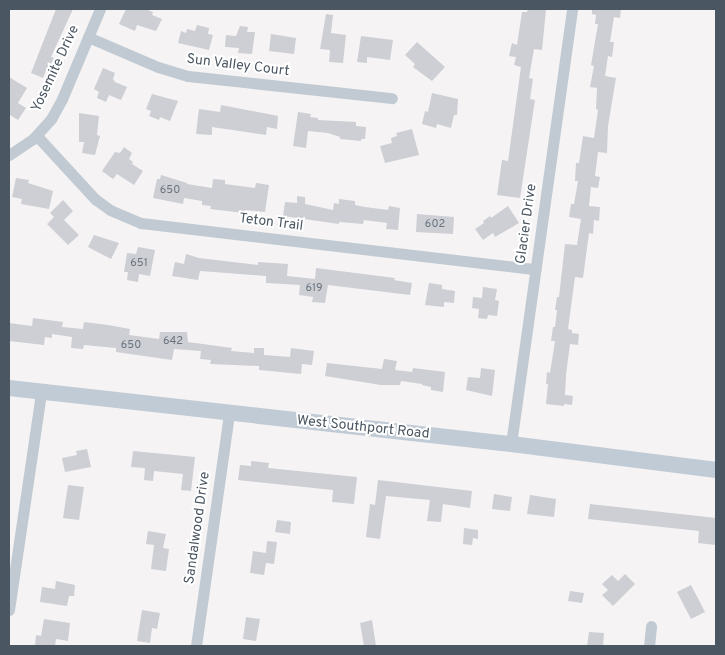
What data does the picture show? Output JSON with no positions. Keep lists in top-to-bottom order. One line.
{"streets":{"main road":["West Southport Road"],"street":["Sun Valley Court","Yosemite Drive","Teton Trail","Glacier Drive","Sandalwood Drive"]},"crossings":[["Sun Valley Court","Yosemite Drive"],["Yosemite Drive","Teton Trail"],["Teton Trail","Glacier Drive"],["Glacier Drive","West Southport Road"],["West Southport Road","Sandalwood Drive"]],"house_numbers":["650","602","651","619","642","650"]}
